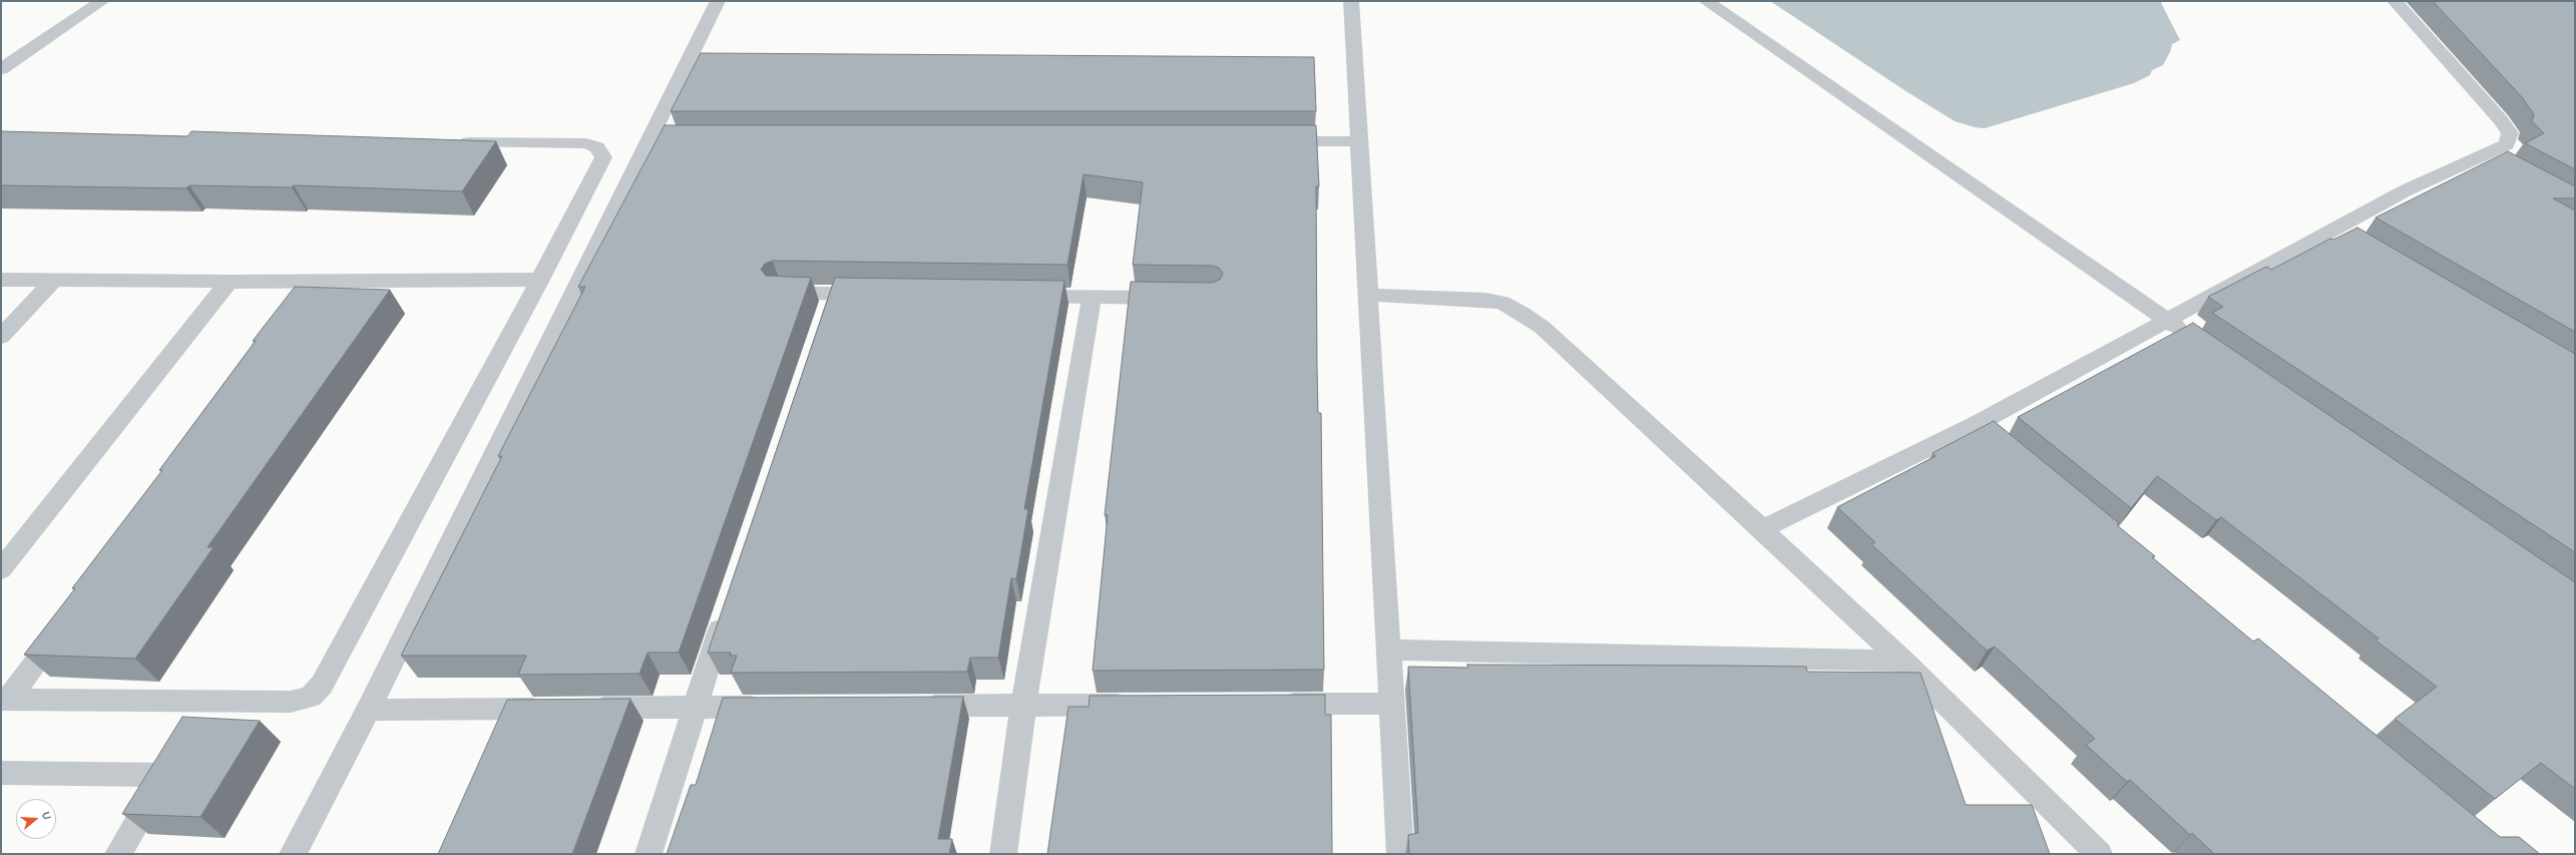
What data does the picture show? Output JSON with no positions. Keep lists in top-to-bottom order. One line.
{"north":"right"}
